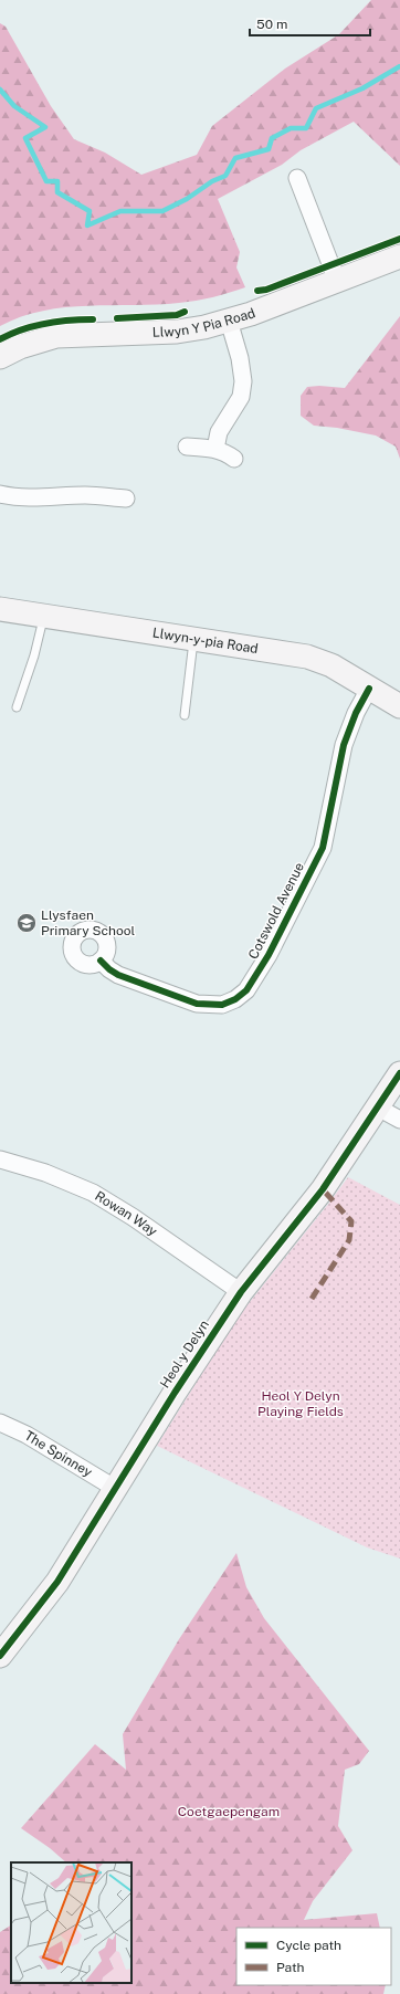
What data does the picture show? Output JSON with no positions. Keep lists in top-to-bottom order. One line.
{"streets":{"street":["Llwyn Y Pia Road","Llwyn-y-pia Road","Cotswold Avenue","Rowan Way","Heol y Delyn","The Spinney"]},"crossings":[["Llwyn-y-pia Road","Cotswold Avenue"],["Rowan Way","Heol y Delyn"],["Heol y Delyn","The Spinney"]],"parks":["Heol Y Delyn Playing Fields","Coetgaepengam"],"places":{"school or university":["Llysfaen Primary School"]},"legend":["Cycle path","Path"],"scale_bar":"50 m"}
